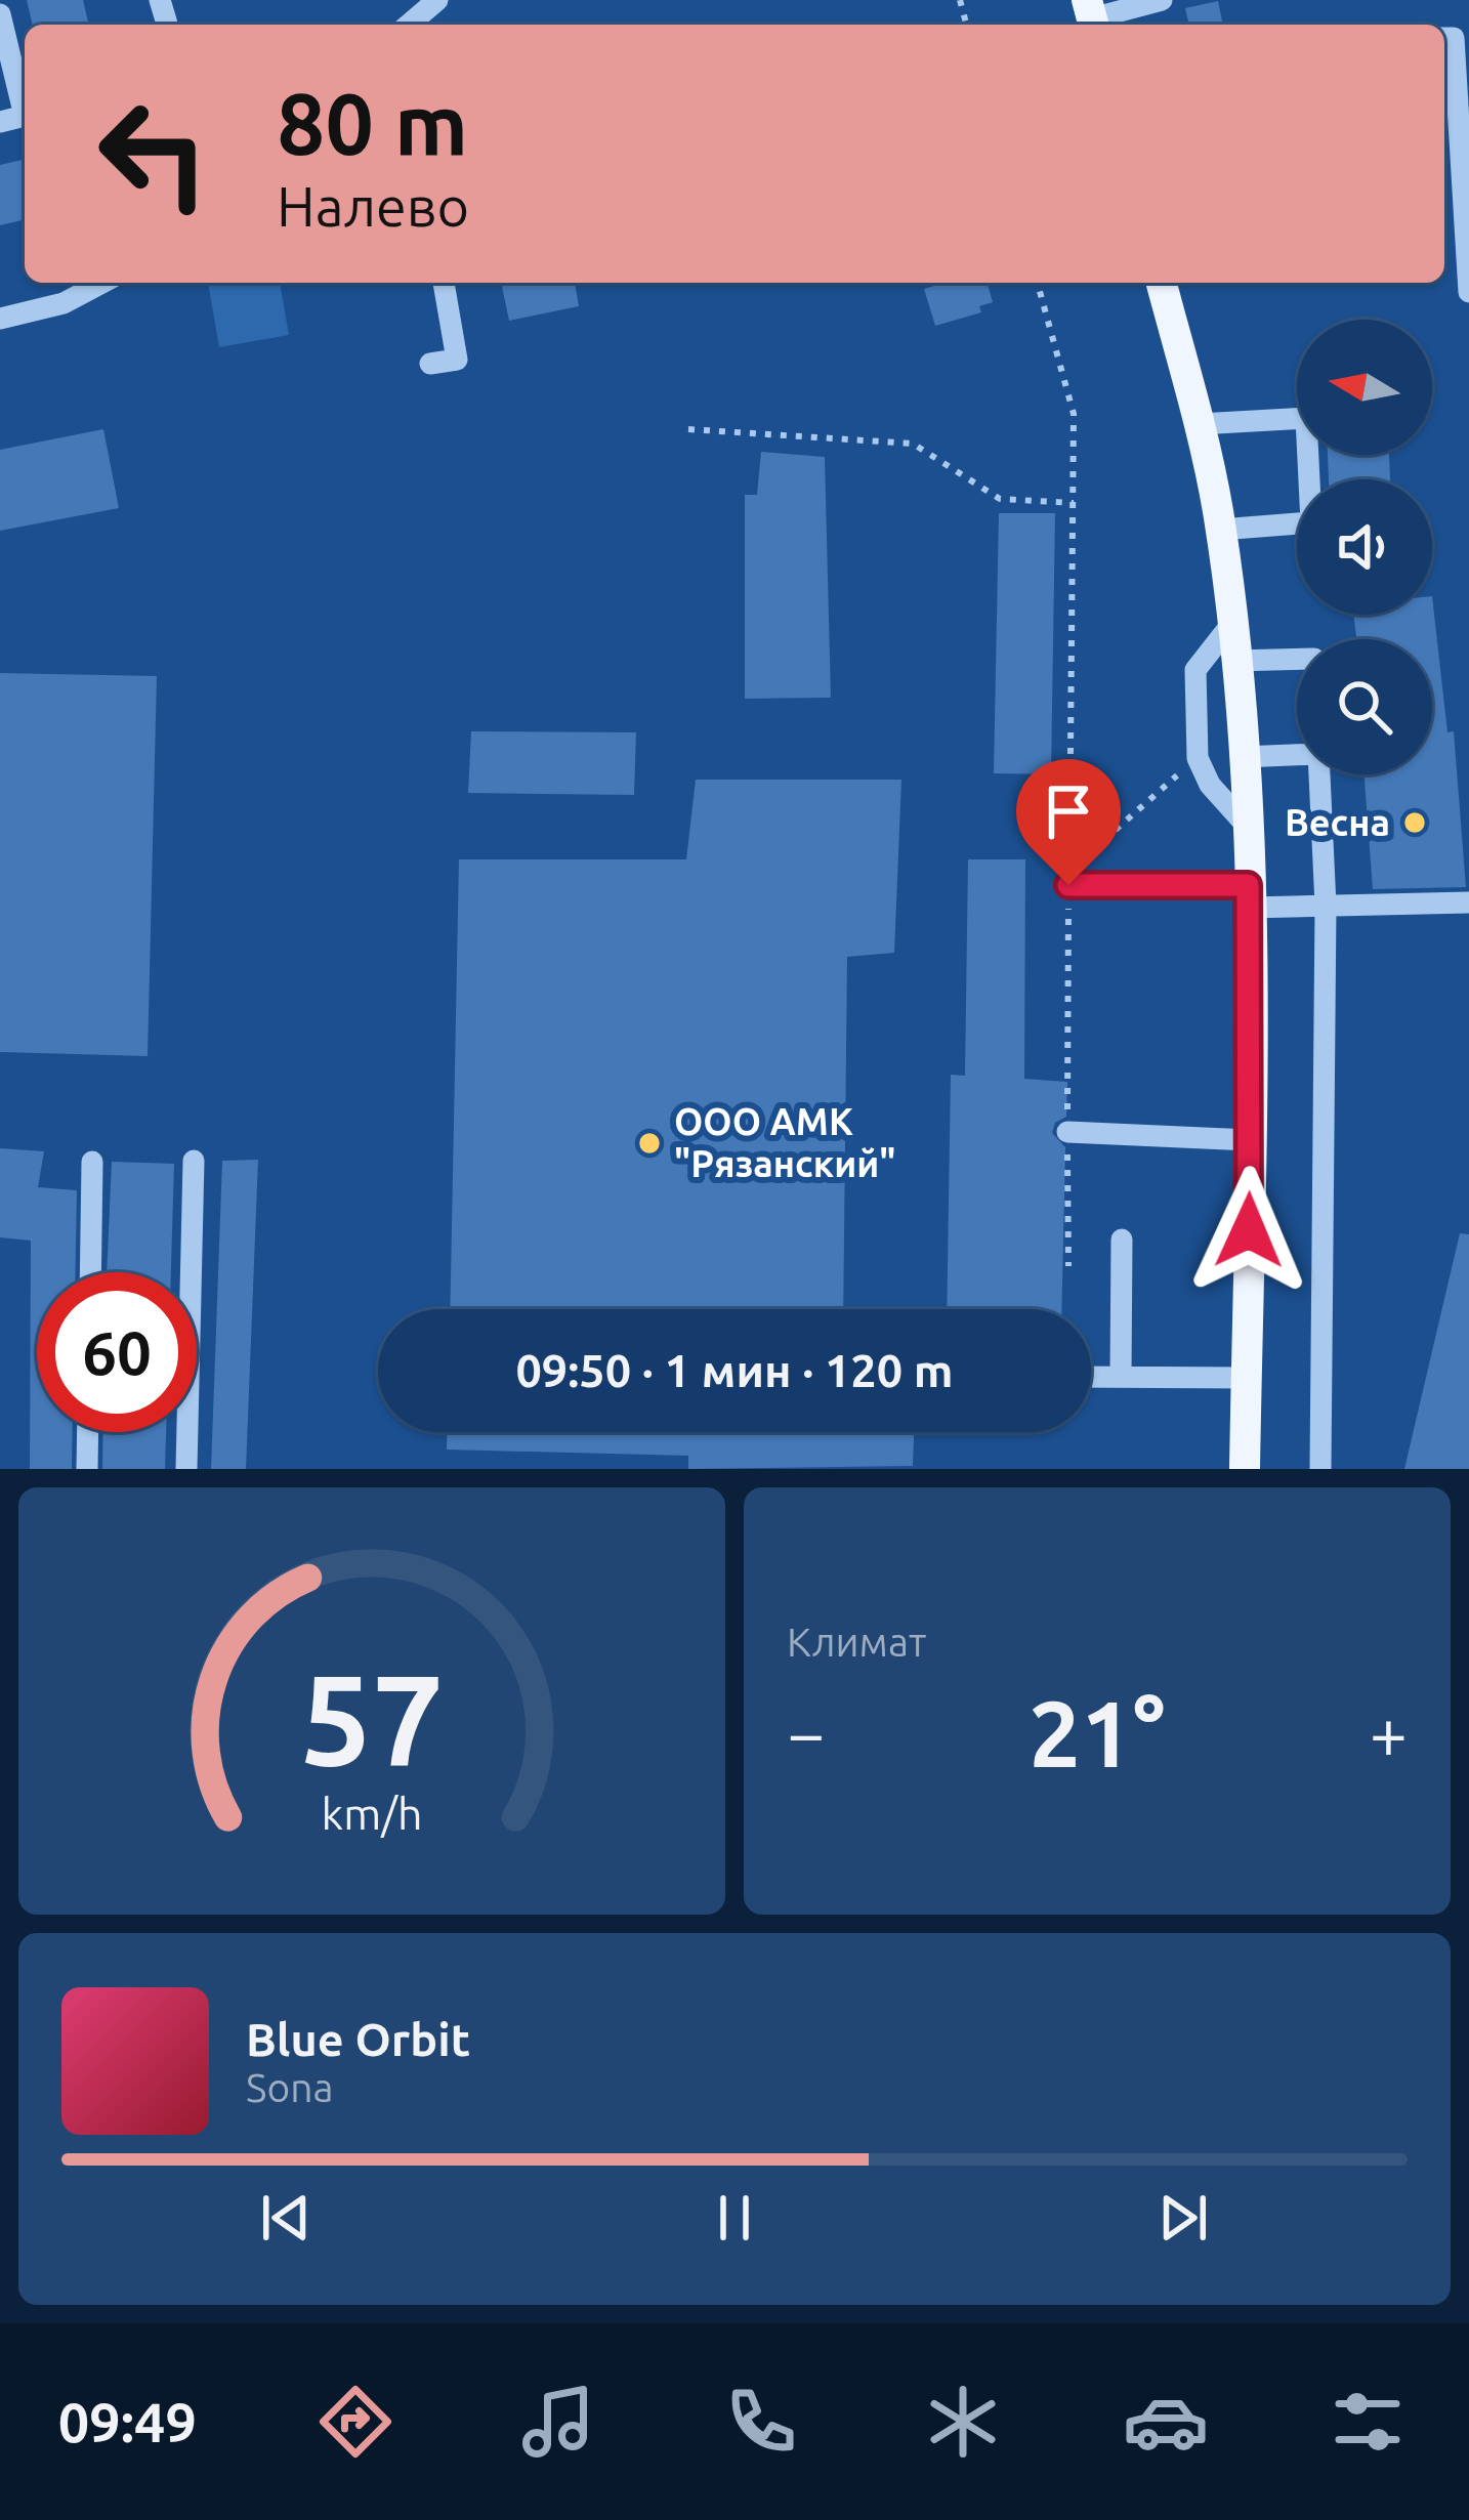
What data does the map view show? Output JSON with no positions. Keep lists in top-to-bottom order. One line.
{"places":["Весна","ООО АМК \"Рязанский\""],"north":"left","page":{"turn":["80 m","Налево"],"limit":"60","trip":"09:50 · 1 мин · 120 m","tile":"Климат","heat":["−","21°","+"],"song":["Blue Orbit","Sona"],"tabs":"09:49","gauge":["57","km/h"]}}
